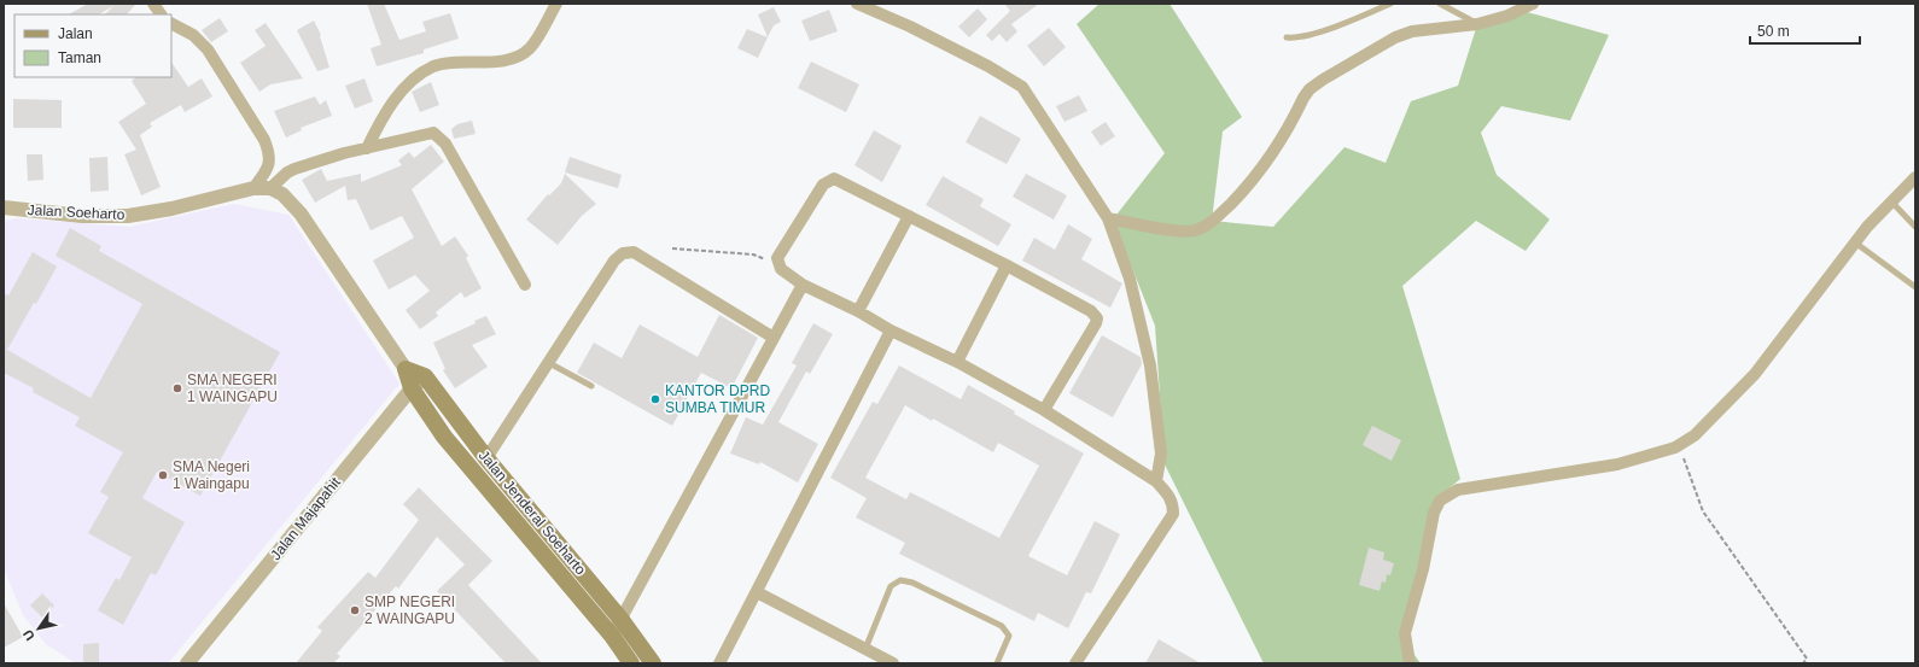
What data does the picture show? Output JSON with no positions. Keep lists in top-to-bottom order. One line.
{"streets":{"main road":["Jalan Jenderal Soeharto"],"street":["Jalan Soeharto","Jalan Majapahit"]},"crossings":[["Jalan Jenderal Soeharto","Jalan Majapahit"]],"places":["SMA NEGERI 1 WAINGAPU","KANTOR DPRD SUMBA TIMUR","SMA Negeri 1 Waingapu","SMP NEGERI 2 WAINGAPU"],"legend":["Jalan","Taman"],"scale_bar":"50 m","north":"bottom left"}
